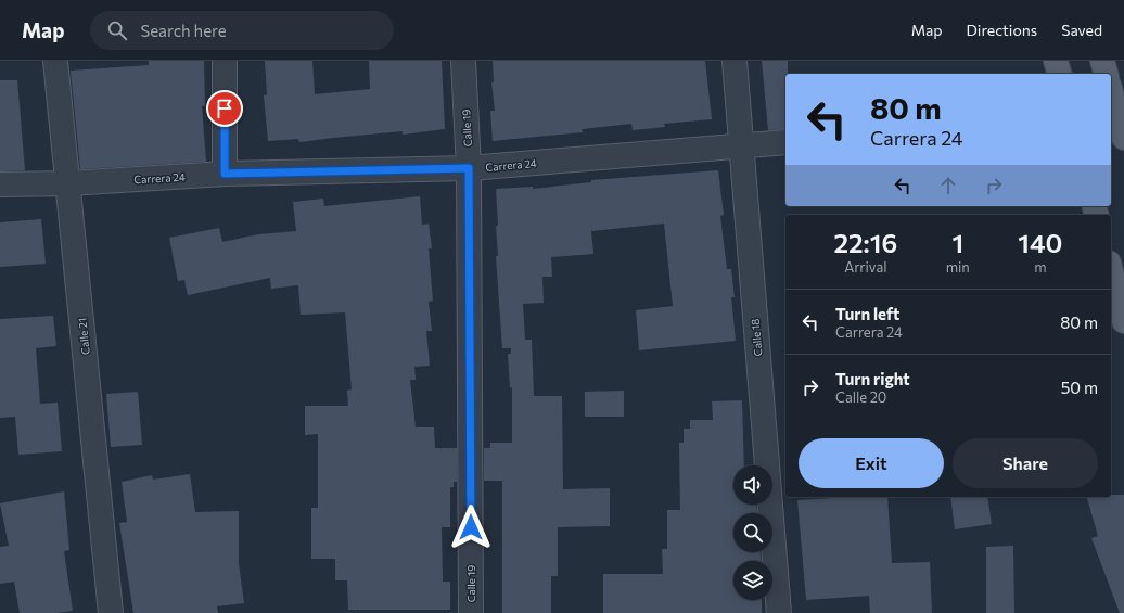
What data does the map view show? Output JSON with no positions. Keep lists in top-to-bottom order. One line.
{"streets":{"street":["Calle 19","Carrera 24","Calle 21","Calle 18"]},"crossings":[["Calle 19","Carrera 24"],["Carrera 24","Calle 21"],["Carrera 24","Calle 18"]],"page":{"header":"Map","search":"Search here","nav":["Map","Directions","Saved"],"turn":["80 m","Carrera 24"],"eta":["22:16","Arrival","1","min","140","m"],"list":[{"name":"Turn left","note":"Carrera 24","value":"80 m"},{"name":"Turn right","note":"Calle 20","value":"50 m"}],"buttons":["Exit","Share"]}}
